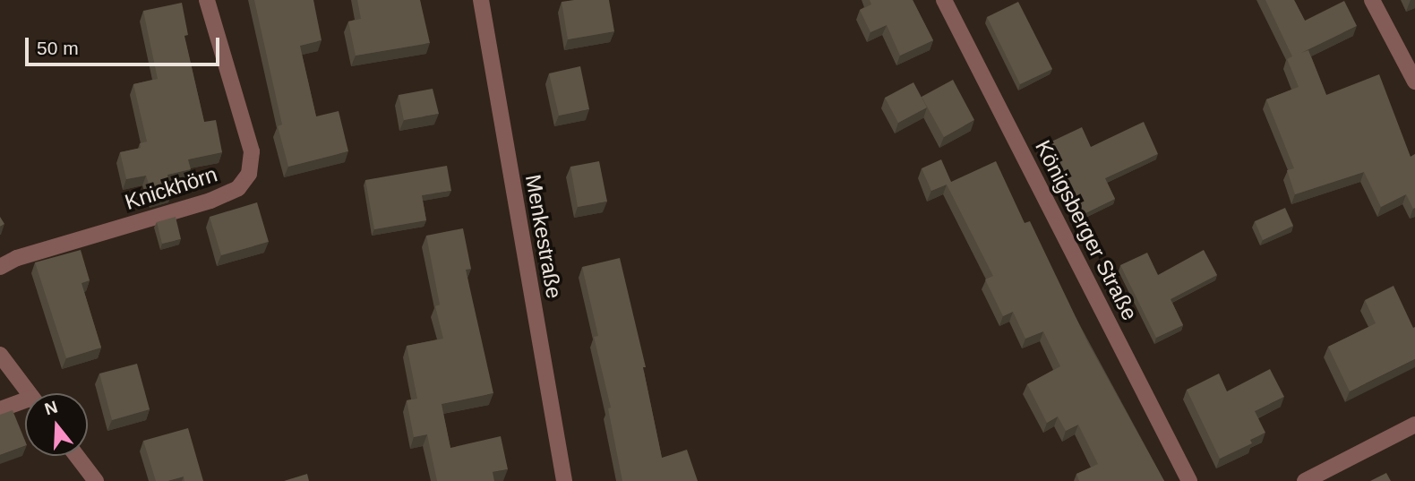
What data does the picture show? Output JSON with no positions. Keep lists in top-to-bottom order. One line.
{"streets":{"street":["Knickhörn","Königsberger Straße","Menkestraße"]},"scale_bar":"50 m","north":"top"}
